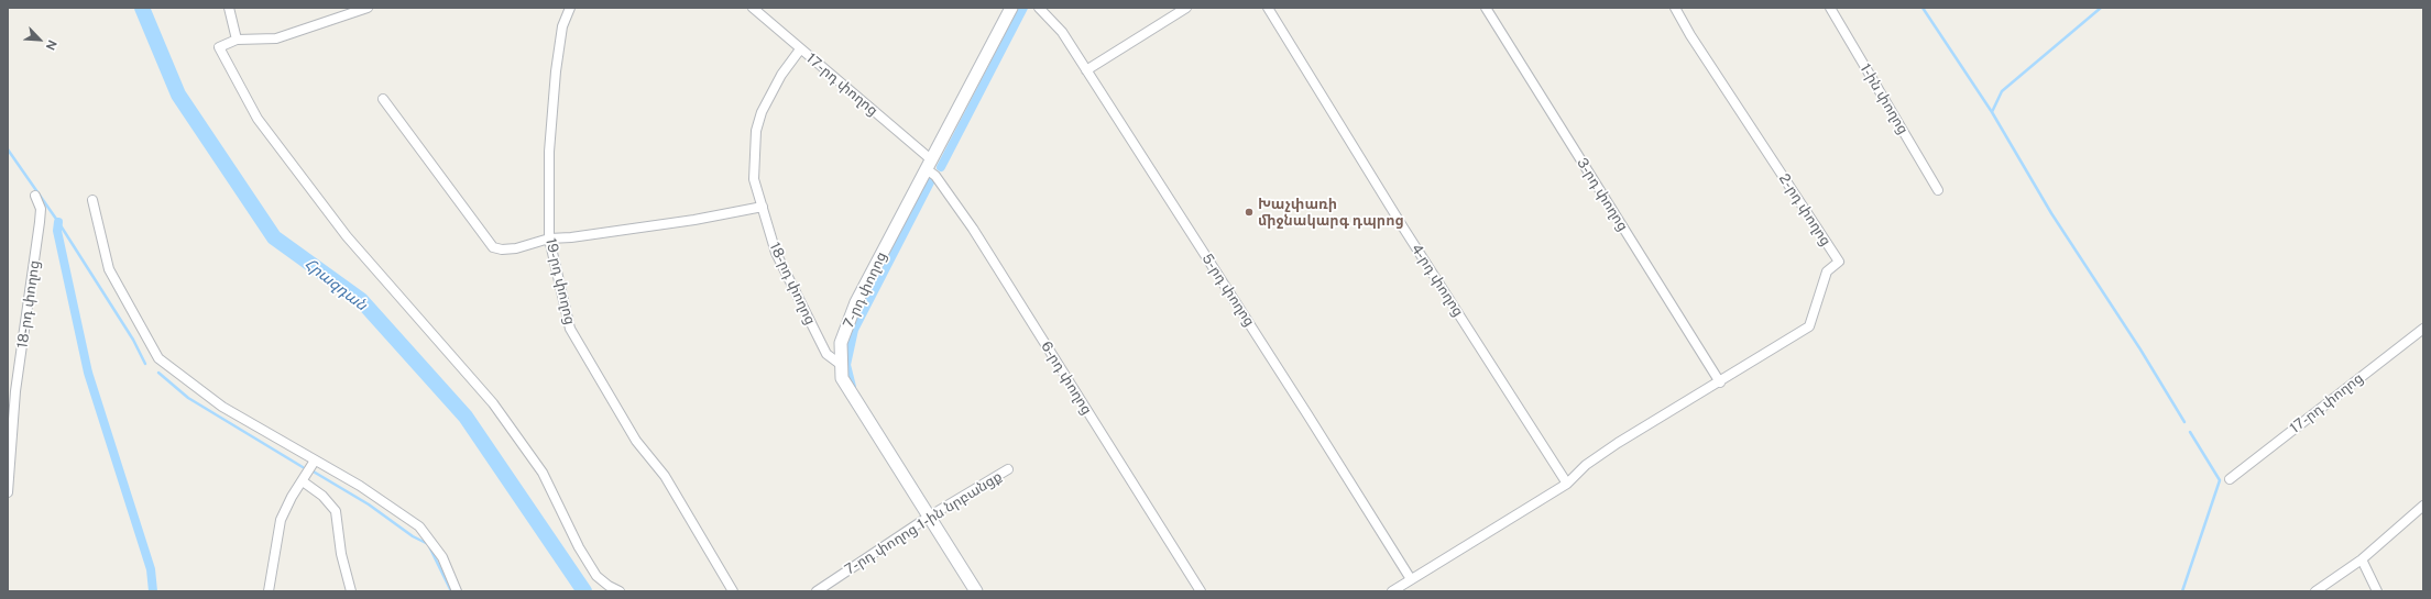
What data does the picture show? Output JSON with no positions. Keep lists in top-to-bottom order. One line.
{"streets":{"main road":["7-րդ փողոց"],"street":["17-րդ փողոց","1-ին փողոց","3-րդ փողոց","2-րդ փողոց","4-րդ փողոց","19-րդ փողոց","18-րդ փողոց","5-րդ փողոց","6-րդ փողոց","7-րդ փողոց 1-ին նրբանցք"]},"crossings":[["17-րդ փողոց","18-րդ փողոց"],["17-րդ փողոց","7-րդ փողոց"],["17-րդ փողոց","6-րդ փողոց"],["3-րդ փողոց","2-րդ փողոց"],["18-րդ փողոց","7-րդ փողոց"],["7-րդ փողոց","6-րդ փողոց"],["7-րդ փողոց","7-րդ փողոց 1-ին նրբանցք"]],"water":["Հրազդան"],"places":["Խաչփառի միջնակարգ դպրոց"],"north":"bottom right"}
